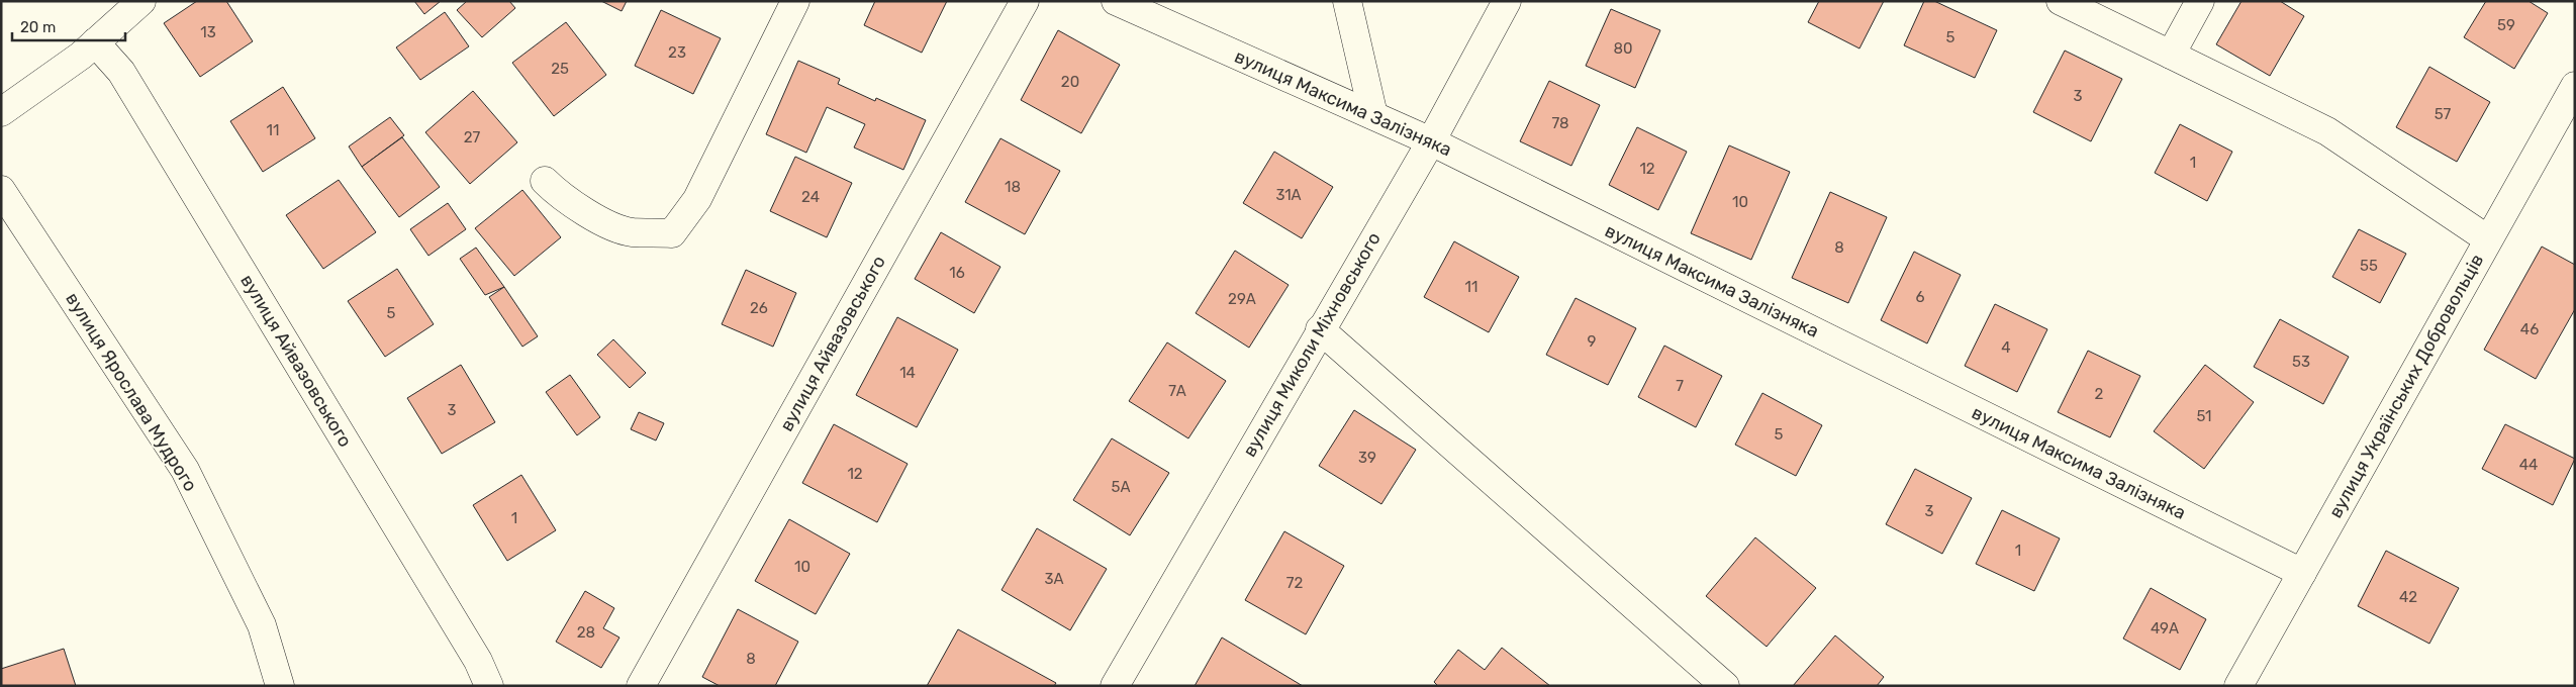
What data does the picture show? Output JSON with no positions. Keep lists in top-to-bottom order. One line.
{"streets":{"main road":["вулиця Максима Залізняка","вулиця Айвазовського","вулиця Миколи Міхновського","вулиця Українських Добровольців","вулиця Ярослава Мудрого"]},"crossings":[["вулиця Максима Залізняка","вулиця Миколи Міхновського"],["вулиця Максима Залізняка","вулиця Українських Добровольців"]],"house_numbers":["59","13","5","80","23","25","20","3","57","78","11","27","1","12","18","31А","24","10","8","55","16","11","6","29А","26","5","46","9","4","53","14","7","7А","2","3","51","5","39","44","12","5А","3","1","1","10","3А","72","42","49А","28","8"],"scale_bar":"20 m"}
